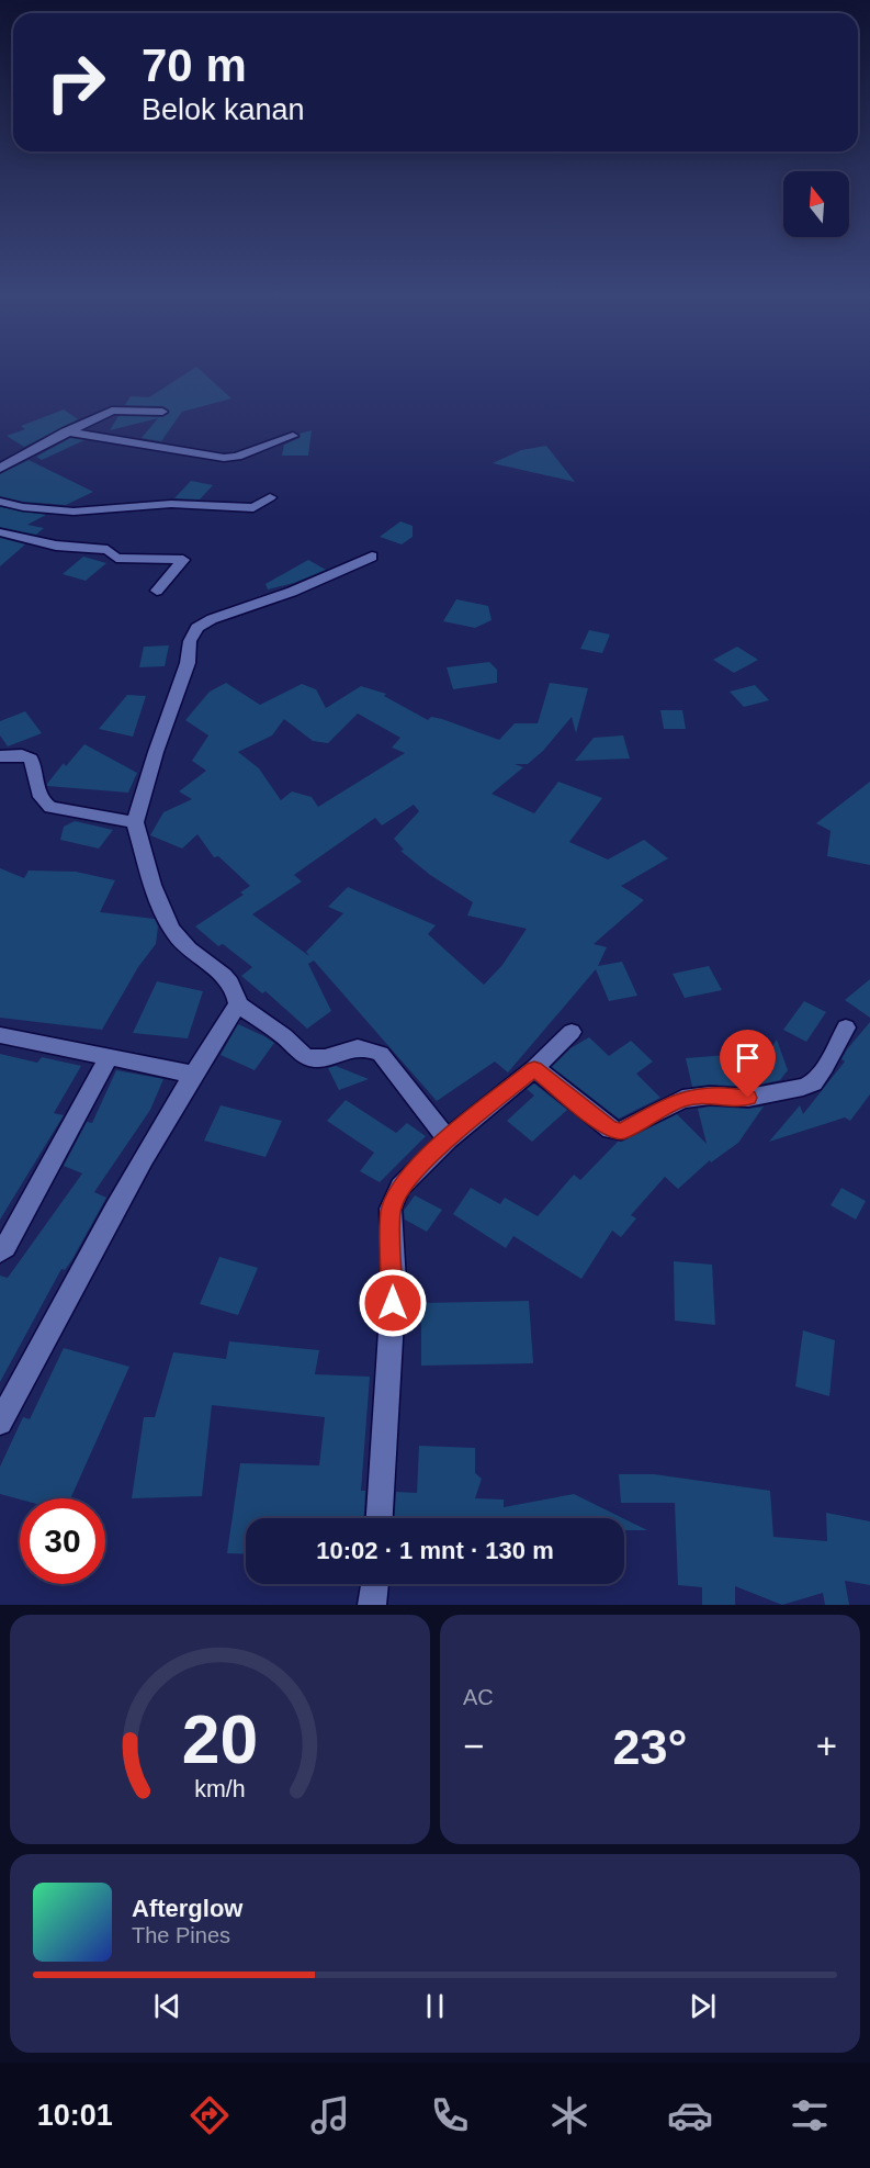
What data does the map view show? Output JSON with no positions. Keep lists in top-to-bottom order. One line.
{"north":"top","page":{"turn":["70 m","Belok kanan"],"limit":"30","trip":"10:02 · 1 mnt · 130 m","tile":"AC","heat":["−","23°","+"],"song":["Afterglow","The Pines"],"tabs":"10:01","gauge":["20","km/h"]}}
